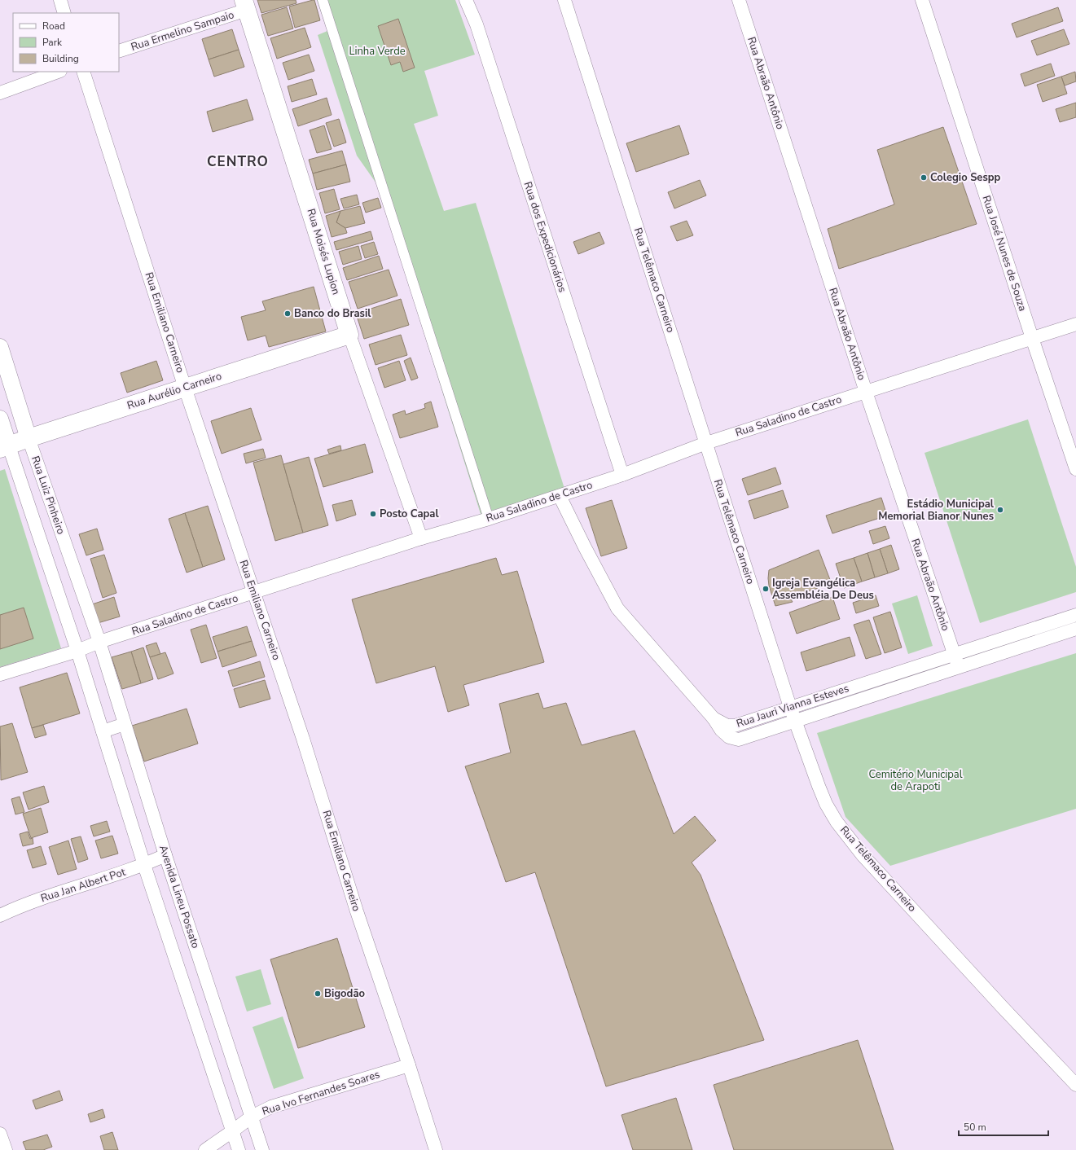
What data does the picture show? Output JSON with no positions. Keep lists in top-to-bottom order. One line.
{"streets":{"main road":["Rua Moisés Lupion","Rua Aurélio Carneiro"],"street":["Rua Ermelino Sampaio","Rua Abraão Antônio","Rua dos Expedicionários","Rua José Nunes de Souza","Rua Telêmaco Carneiro","Rua Emiliano Carneiro","Rua Saladino de Castro","Rua Luiz Pinheiro","Rua Jauri Vianna Esteves","Rua Jan Albert Pot","Avenida Lineu Possato","Rua Ivo Fernandes Soares"]},"crossings":[["Rua Ermelino Sampaio","Rua Moisés Lupion"],["Rua Abraão Antônio","Rua Saladino de Castro"],["Rua Abraão Antônio","Rua Jauri Vianna Esteves"],["Rua dos Expedicionários","Rua Saladino de Castro"],["Rua Moisés Lupion","Rua Aurélio Carneiro"],["Rua Moisés Lupion","Rua Saladino de Castro"],["Rua José Nunes de Souza","Rua Saladino de Castro"],["Rua Telêmaco Carneiro","Rua Saladino de Castro"],["Rua Telêmaco Carneiro","Rua Jauri Vianna Esteves"],["Rua Emiliano Carneiro","Rua Aurélio Carneiro"],["Rua Emiliano Carneiro","Rua Saladino de Castro"],["Rua Emiliano Carneiro","Rua Ivo Fernandes Soares"],["Rua Aurélio Carneiro","Rua Luiz Pinheiro"],["Rua Saladino de Castro","Rua Luiz Pinheiro"],["Rua Saladino de Castro","Avenida Lineu Possato"],["Rua Luiz Pinheiro","Avenida Lineu Possato"],["Rua Jan Albert Pot","Avenida Lineu Possato"],["Avenida Lineu Possato","Rua Ivo Fernandes Soares"]],"districts":["CENTRO"],"parks":["Linha Verde","Cemitério Municipal de Arapoti"],"places":["Colegio Sespp","Banco do Brasil","Estádio Municipal Memorial Bianor Nunes","Posto Capal","Igreja Evangélica Assembléia De Deus","Bigodão"],"legend":["Road","Park","Building"],"scale_bar":"50 m"}
